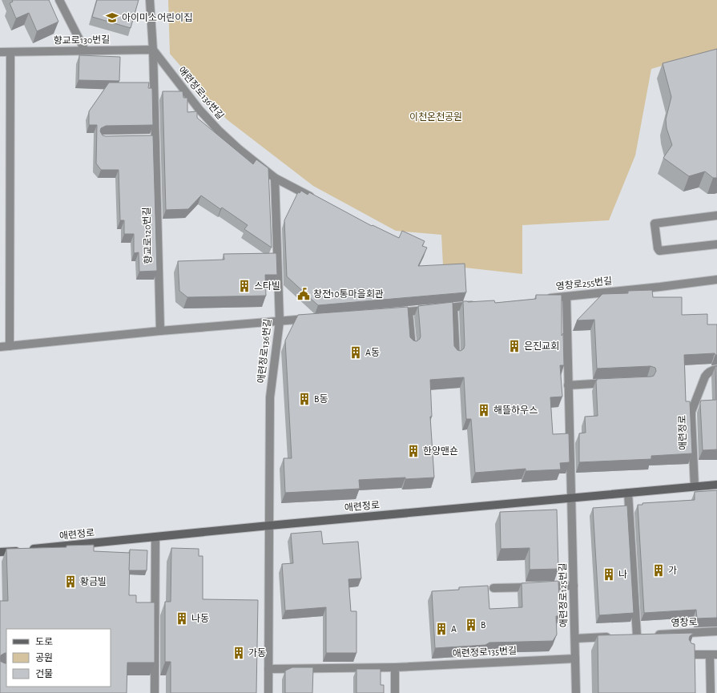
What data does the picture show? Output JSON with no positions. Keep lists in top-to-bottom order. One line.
{"streets":{"street":["향교로130번길","애련정로136번길","향교로120번길","영창로255번길","애련정로","애련정로125번길","영창로","애련정로135번길"]},"crossings":[["향교로130번길","애련정로136번길"],["향교로130번길","향교로120번길"],["애련정로136번길","향교로120번길"],["애련정로136번길","애련정로"],["애련정로","애련정로125번길"],["애련정로","영창로"],["애련정로125번길","애련정로135번길"]],"parks":["이천온천공원"],"places":{"school or university":["아이미소어린이집"],"building":["스타빌","은진교회","A동","B동","해뜰하우스","한양맨숀","가","나","황금빌","나동","B","A","가동"],"public building":["창전10통마을회관"]},"legend":["도로","공원","건물"]}
